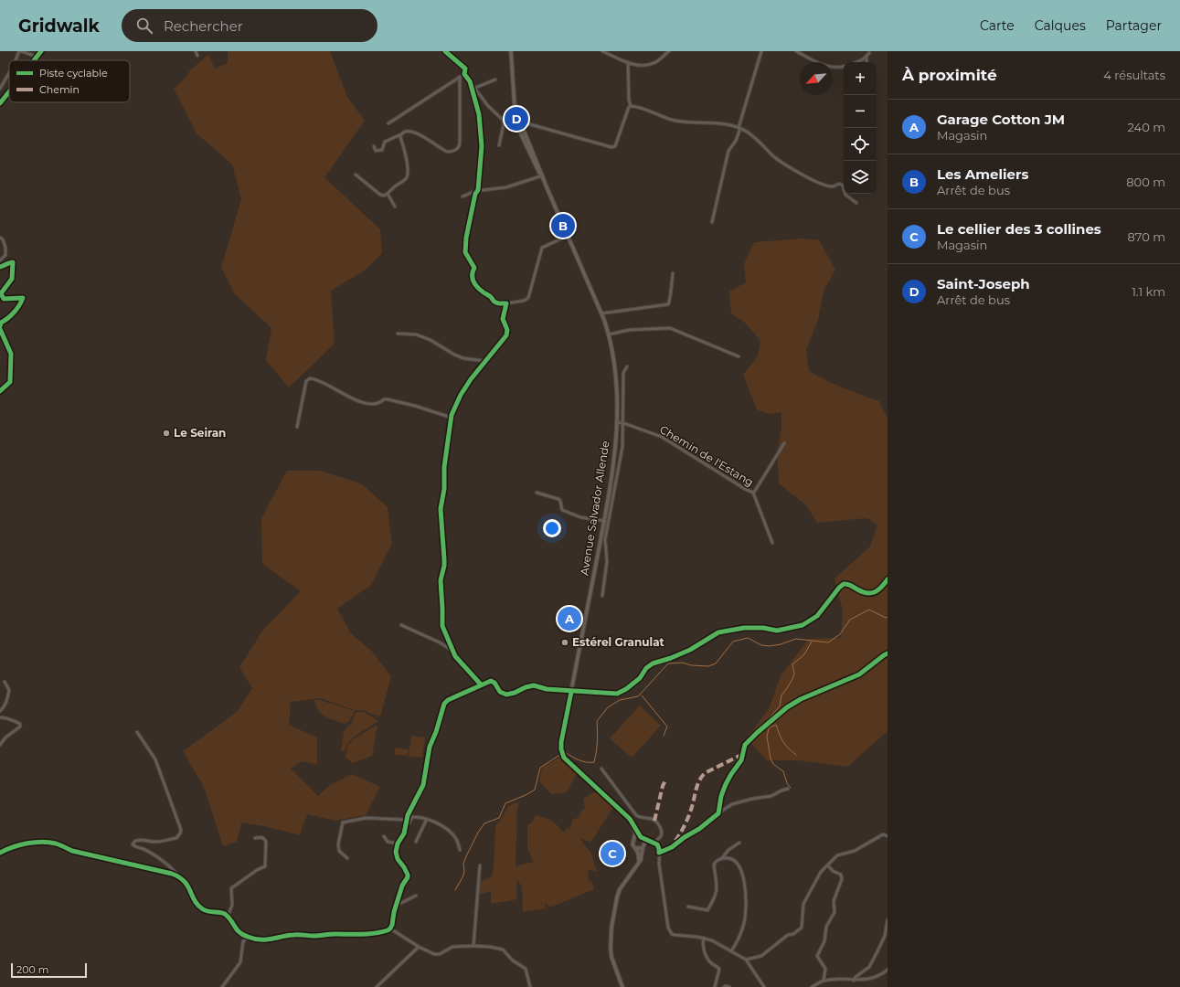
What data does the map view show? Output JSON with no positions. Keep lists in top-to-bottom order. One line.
{"streets":{"main road":["Avenue Salvador Allende"],"street":["Chemin de l'Estang"]},"crossings":[["Chemin de l'Estang","Avenue Salvador Allende"]],"places":["Le Seiran","Estérel Granulat"],"legend":["Piste cyclable","Chemin"],"scale_bar":"200 m","north":"bottom left","page":{"header":"Gridwalk","search":"Rechercher","nav":["Carte","Calques","Partager"],"heading":["À proximité","4 résultats"],"map_buttons":["+","−"],"list":[{"mark":"A","name":"Garage Cotton JM","note":"Magasin","value":"240 m"},{"mark":"B","name":"Les Ameliers","note":"Arrêt de bus","value":"800 m"},{"mark":"C","name":"Le cellier des 3 collines","note":"Magasin","value":"870 m"},{"mark":"D","name":"Saint-Joseph","note":"Arrêt de bus","value":"1.1 km"}],"pins":["D","B","A","C"],"scale":"200 m"}}
